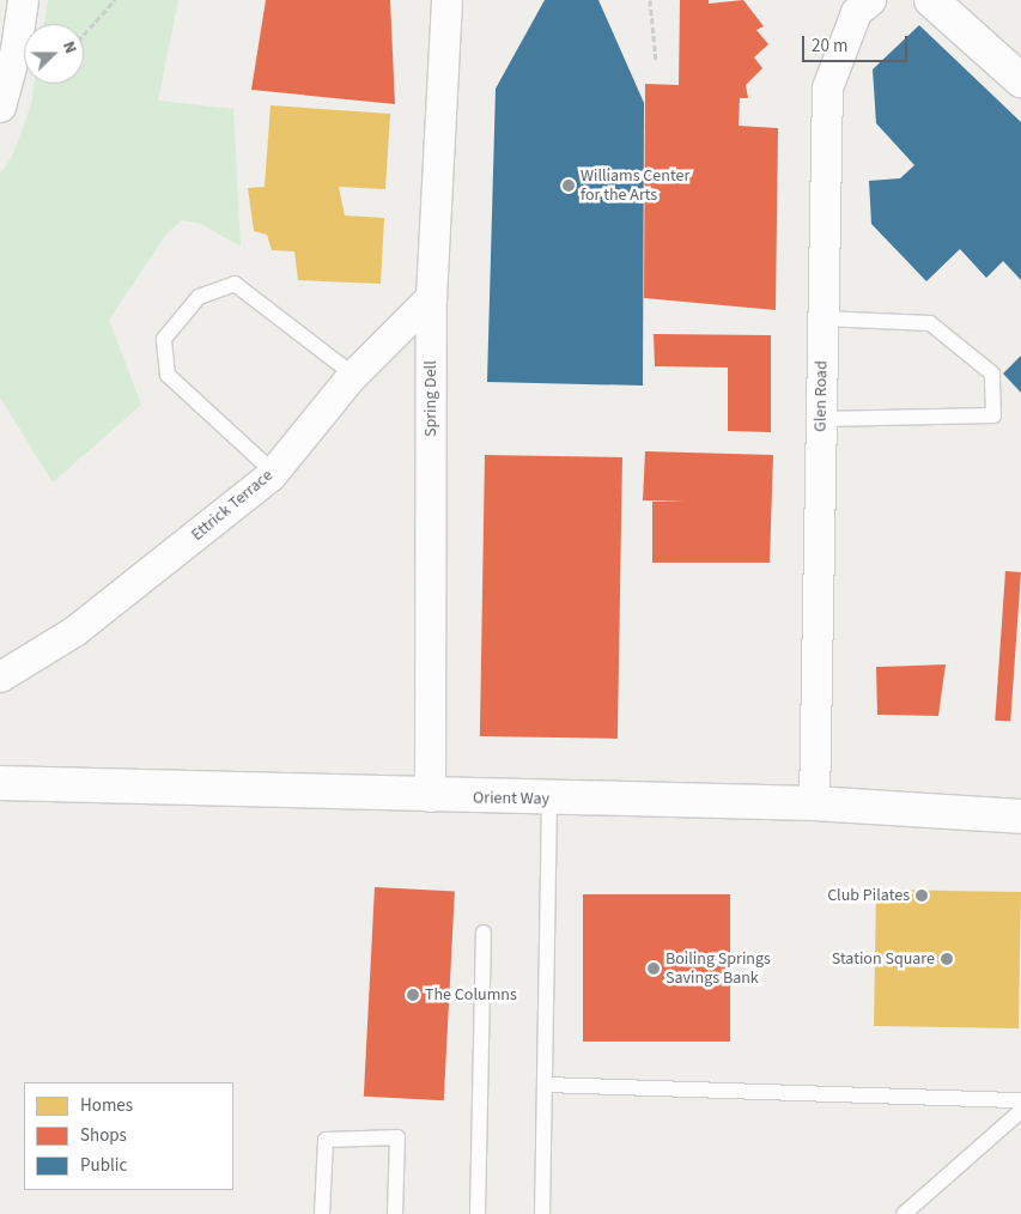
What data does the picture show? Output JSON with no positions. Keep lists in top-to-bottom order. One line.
{"streets":{"street":["Glen Road","Spring Dell","Ettrick Terrace","Orient Way"]},"crossings":[["Glen Road","Orient Way"],["Spring Dell","Ettrick Terrace"],["Spring Dell","Orient Way"]],"places":["Williams Center for the Arts","Club Pilates","Station Square","Boiling Springs Savings Bank","The Columns"],"legend":["Homes","Shops","Public"],"scale_bar":"20 m","north":"right"}
